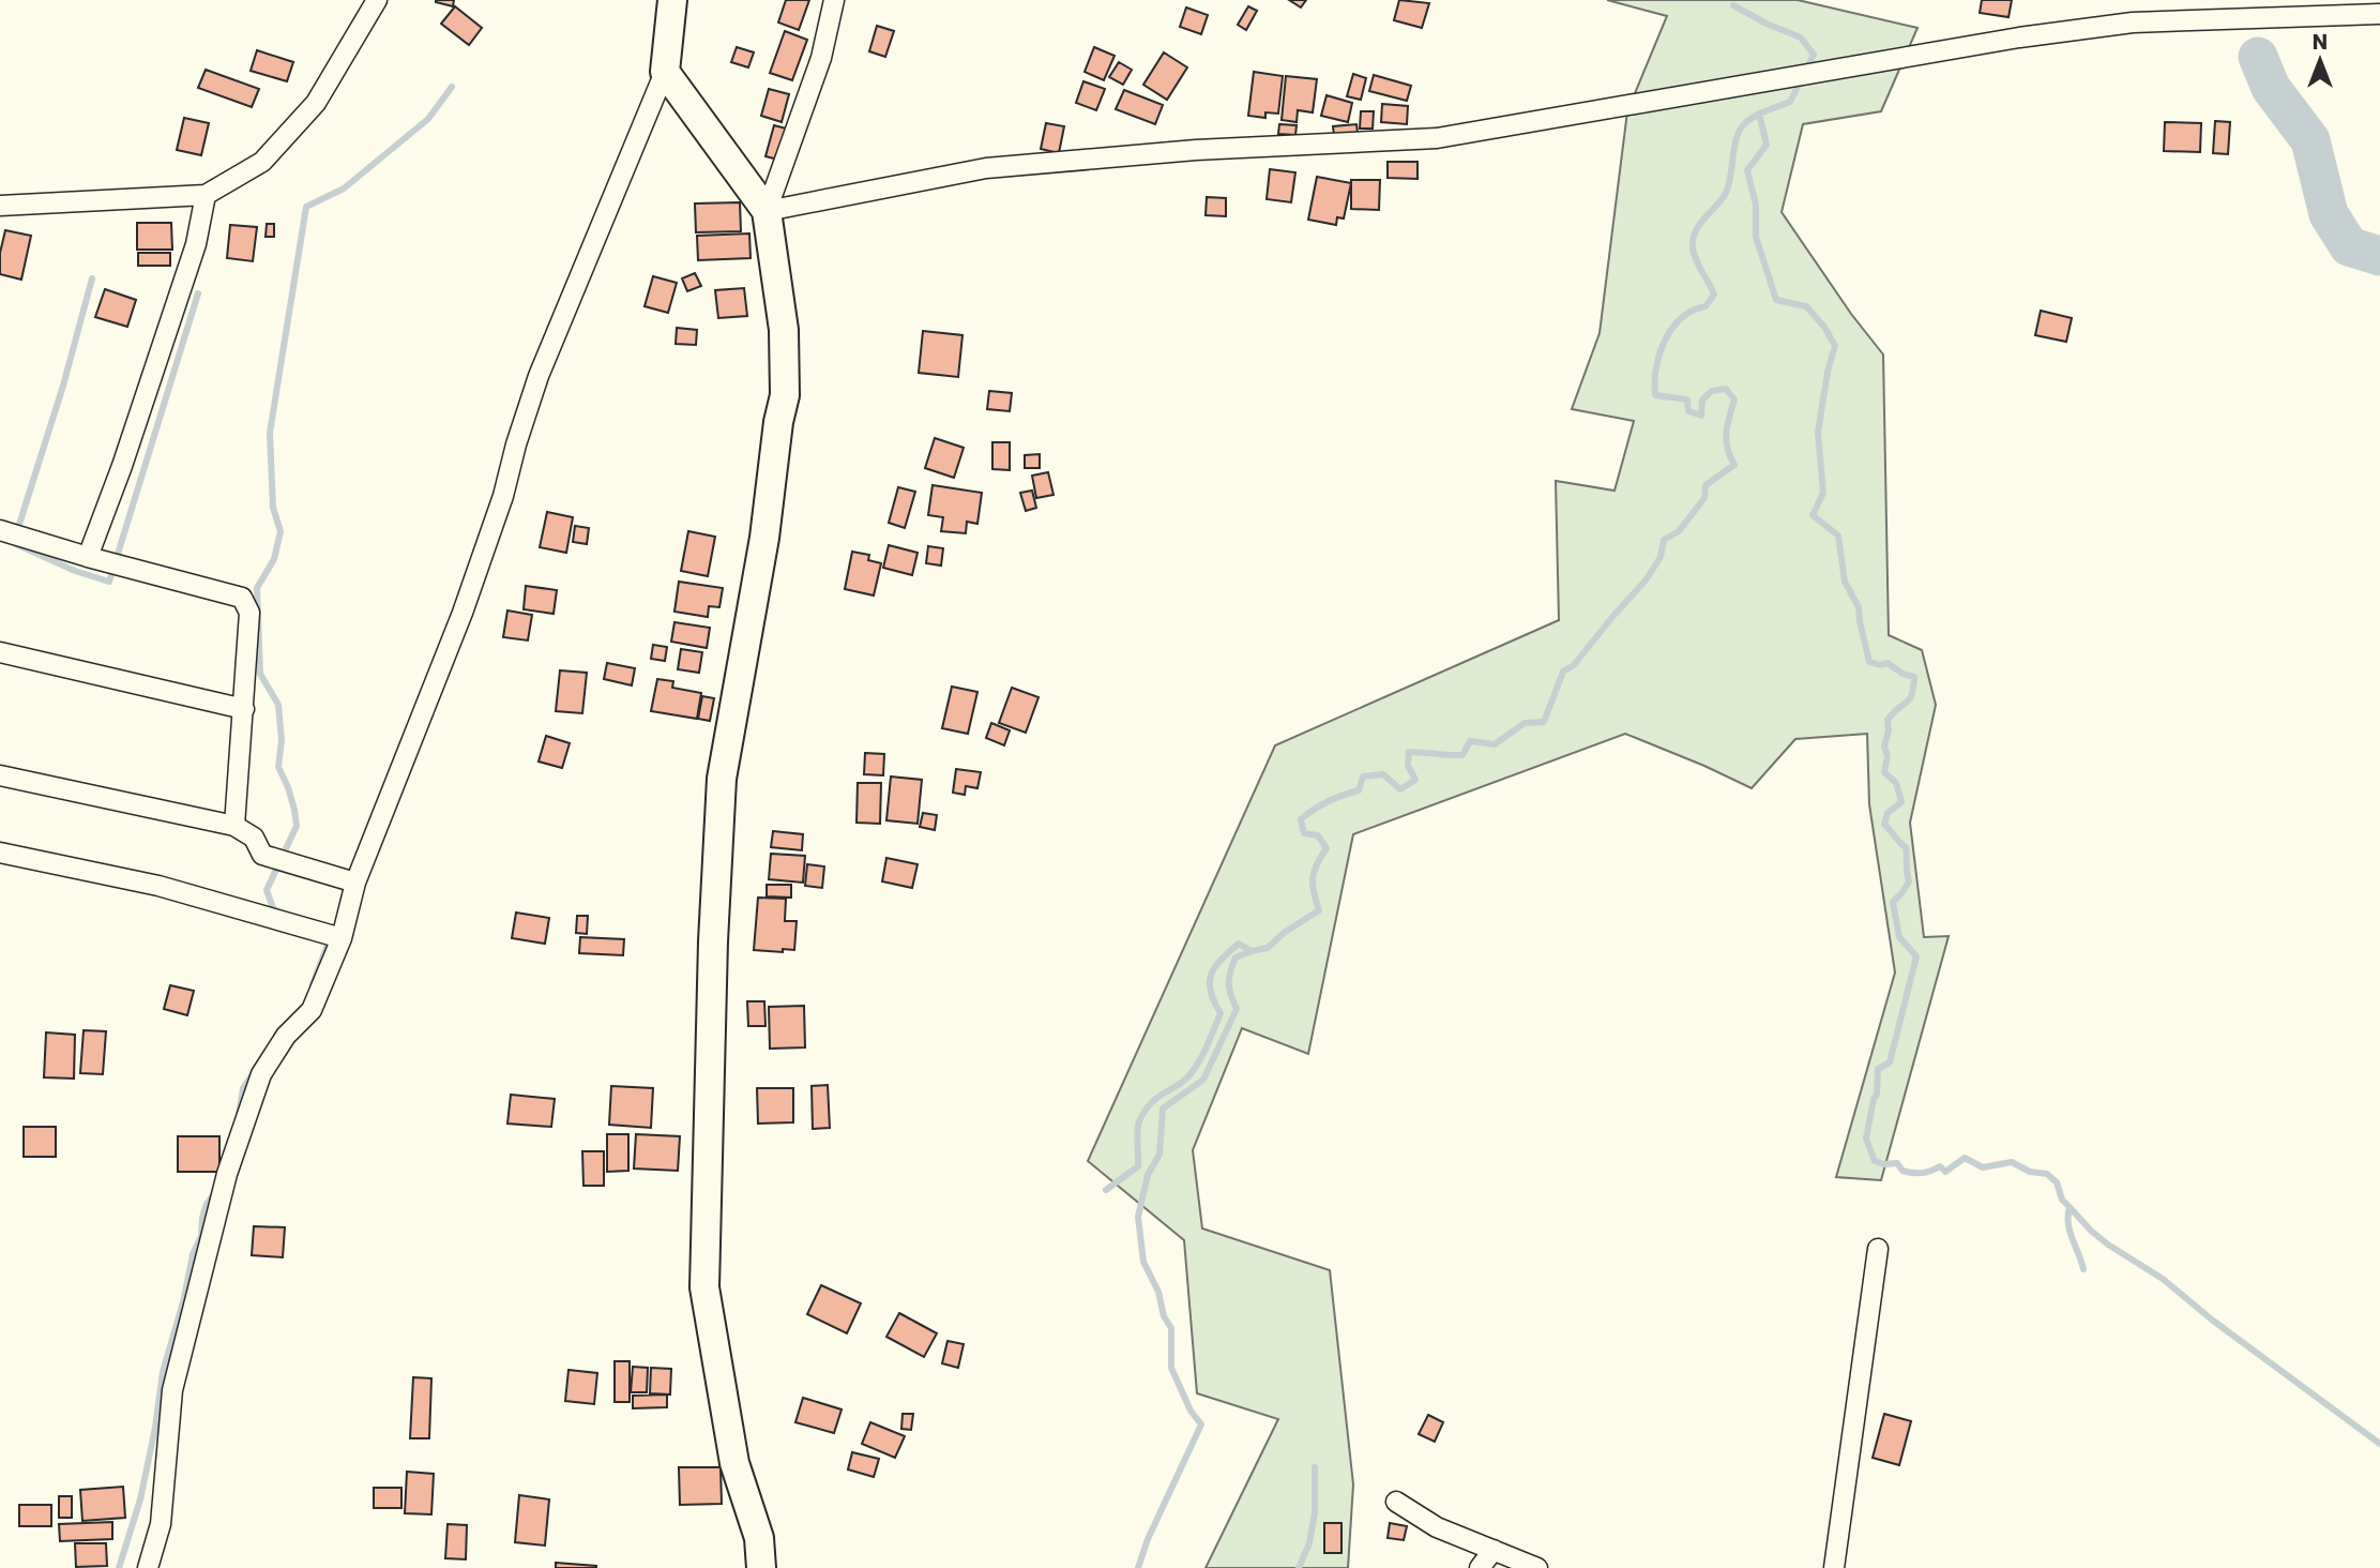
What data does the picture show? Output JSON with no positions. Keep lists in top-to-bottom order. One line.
{"north":"top"}
